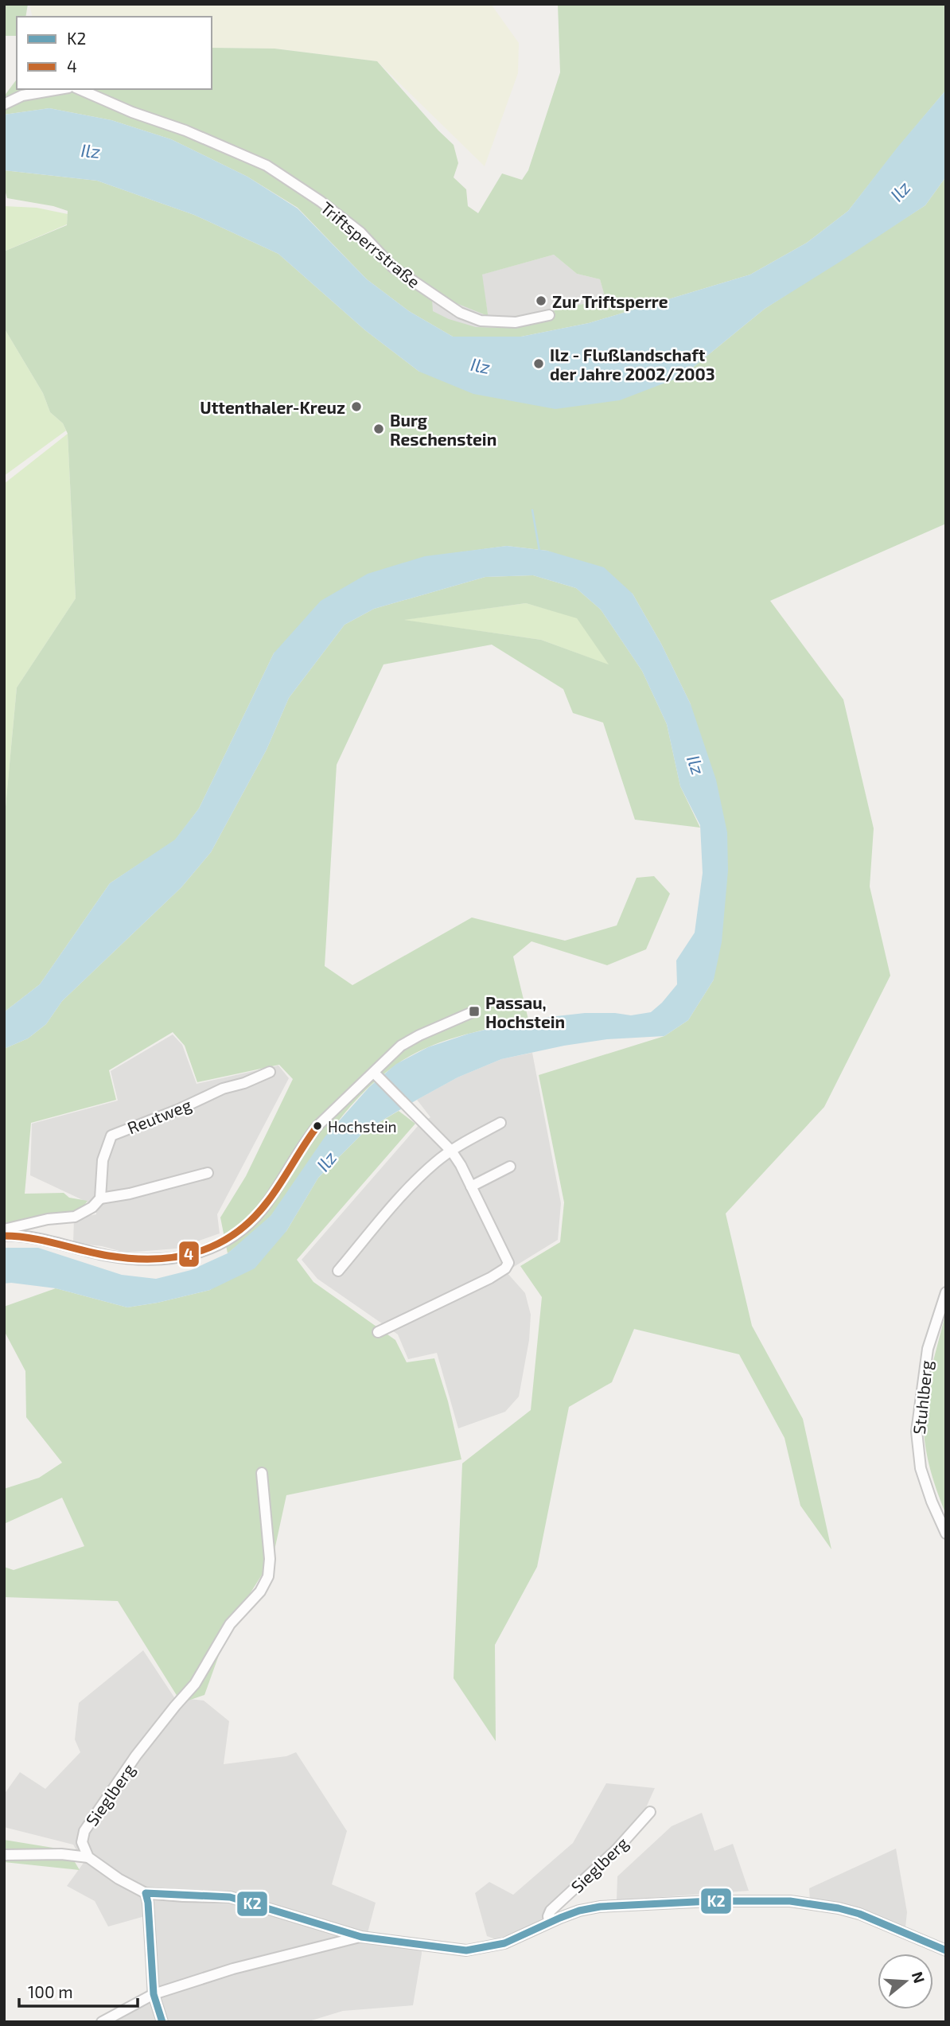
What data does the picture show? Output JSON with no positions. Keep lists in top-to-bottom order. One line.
{"streets":{"street":["Triftsperrstraße","Reutweg","Stuhlberg","Sieglberg"]},"water":["Ilz"],"places":{"other":["Zur Triftsperre","Ilz - Flußlandschaft der Jahre 2002/2003","Uttenthaler-Kreuz","Burg Reschenstein","Hochstein"],"transit":["Passau, Hochstein"]},"lines":["transit line 4","transit line K2"],"legend":["K2","4"],"scale_bar":"100 m","north":"right"}
